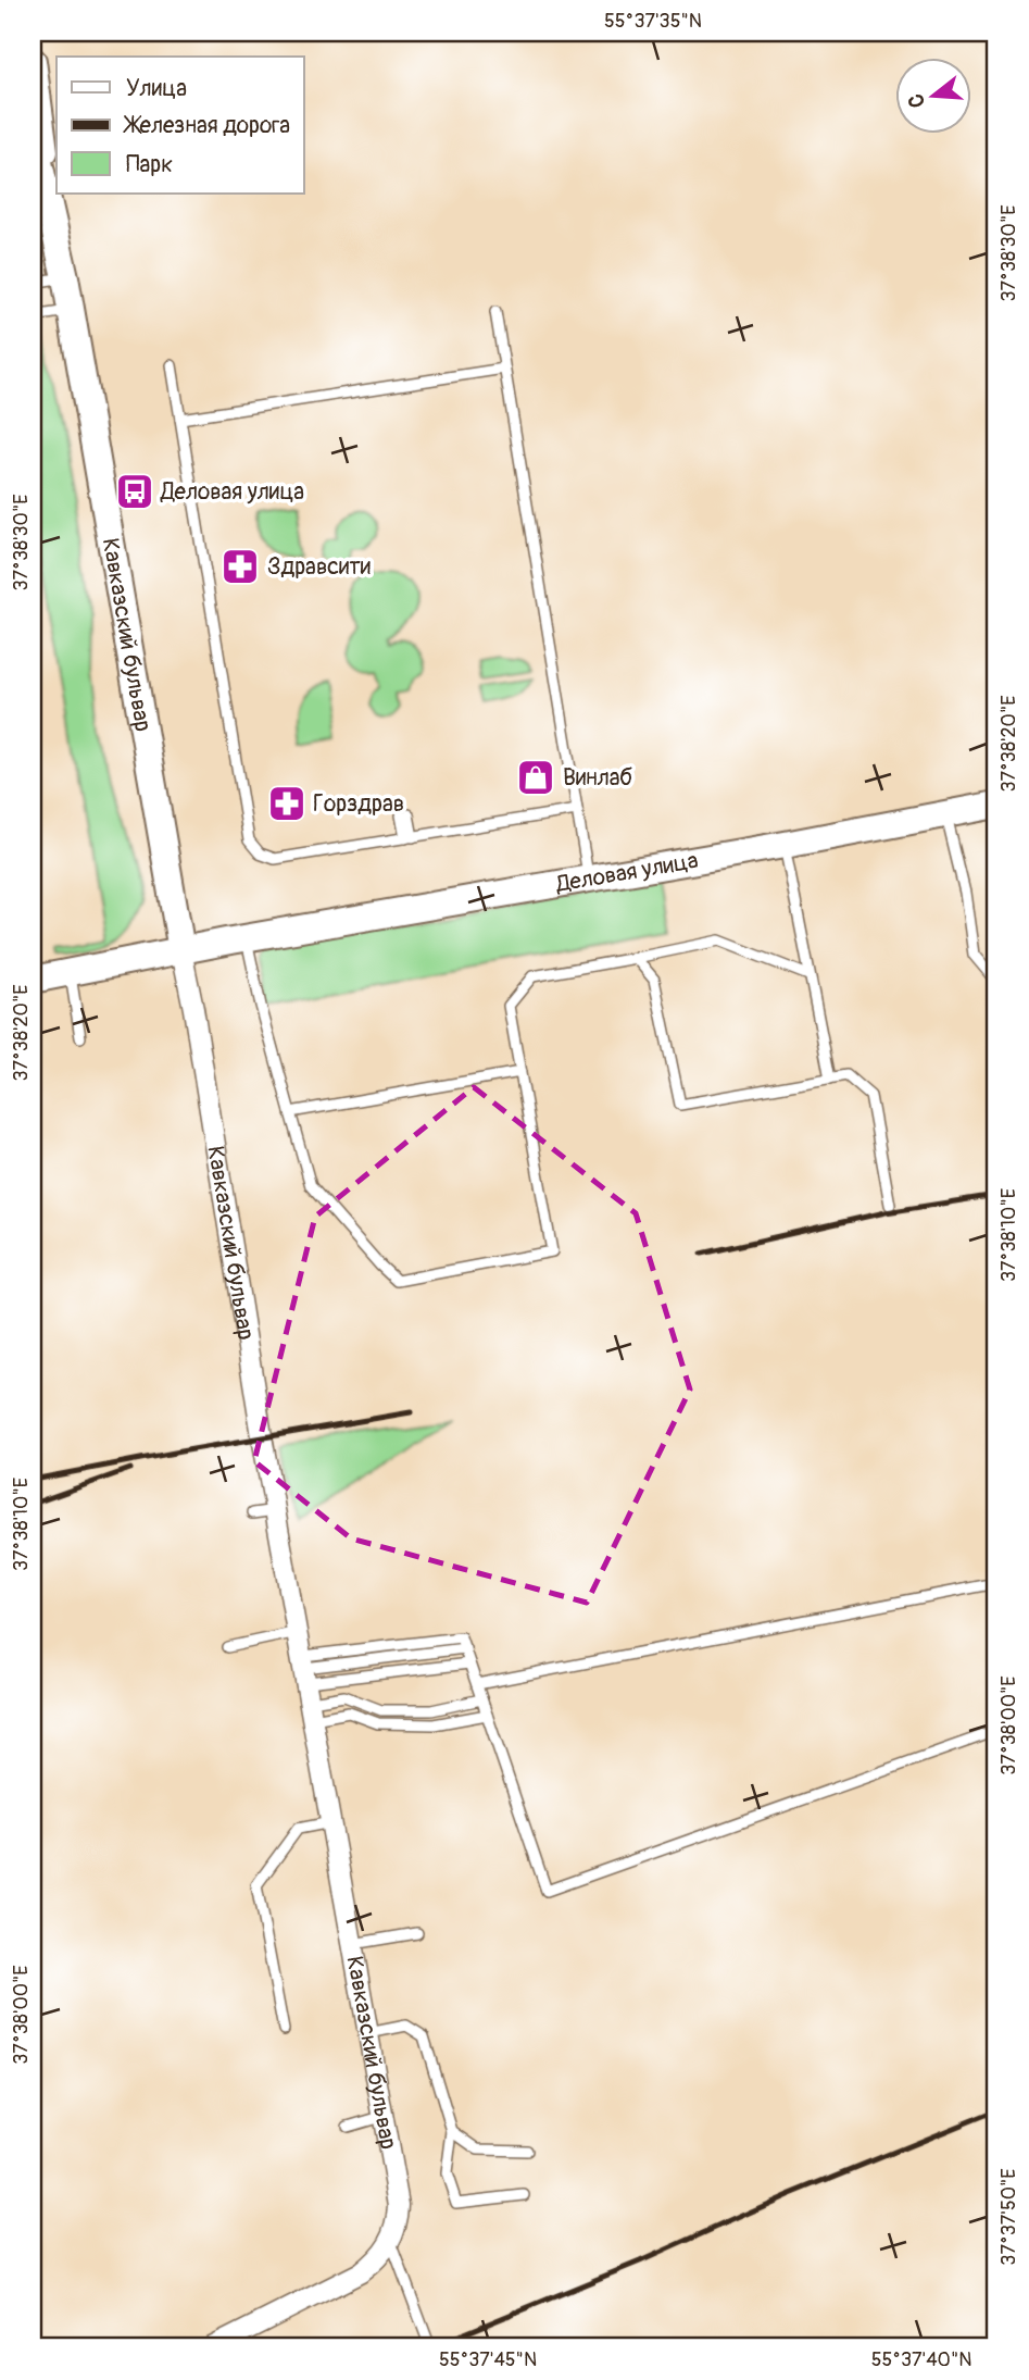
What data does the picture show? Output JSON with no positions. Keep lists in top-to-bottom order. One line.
{"streets":{"street":["Кавказский бульвар","Деловая улица"]},"crossings":[["Кавказский бульвар","Деловая улица"]],"places":{"bus stop":["Деловая улица"],"pharmacy":["Здравсити","Горздрав"],"shop":["Винлаб"]},"legend":["Улица","Железная дорога","Парк"],"north":"left","coordinates":["55°37'35\"N","37°38'30\"E","37°38'20\"E","37°38'10\"E","37°38'00\"E","37°37'50\"E","55°37'45\"N","55°37'40\"N"]}
